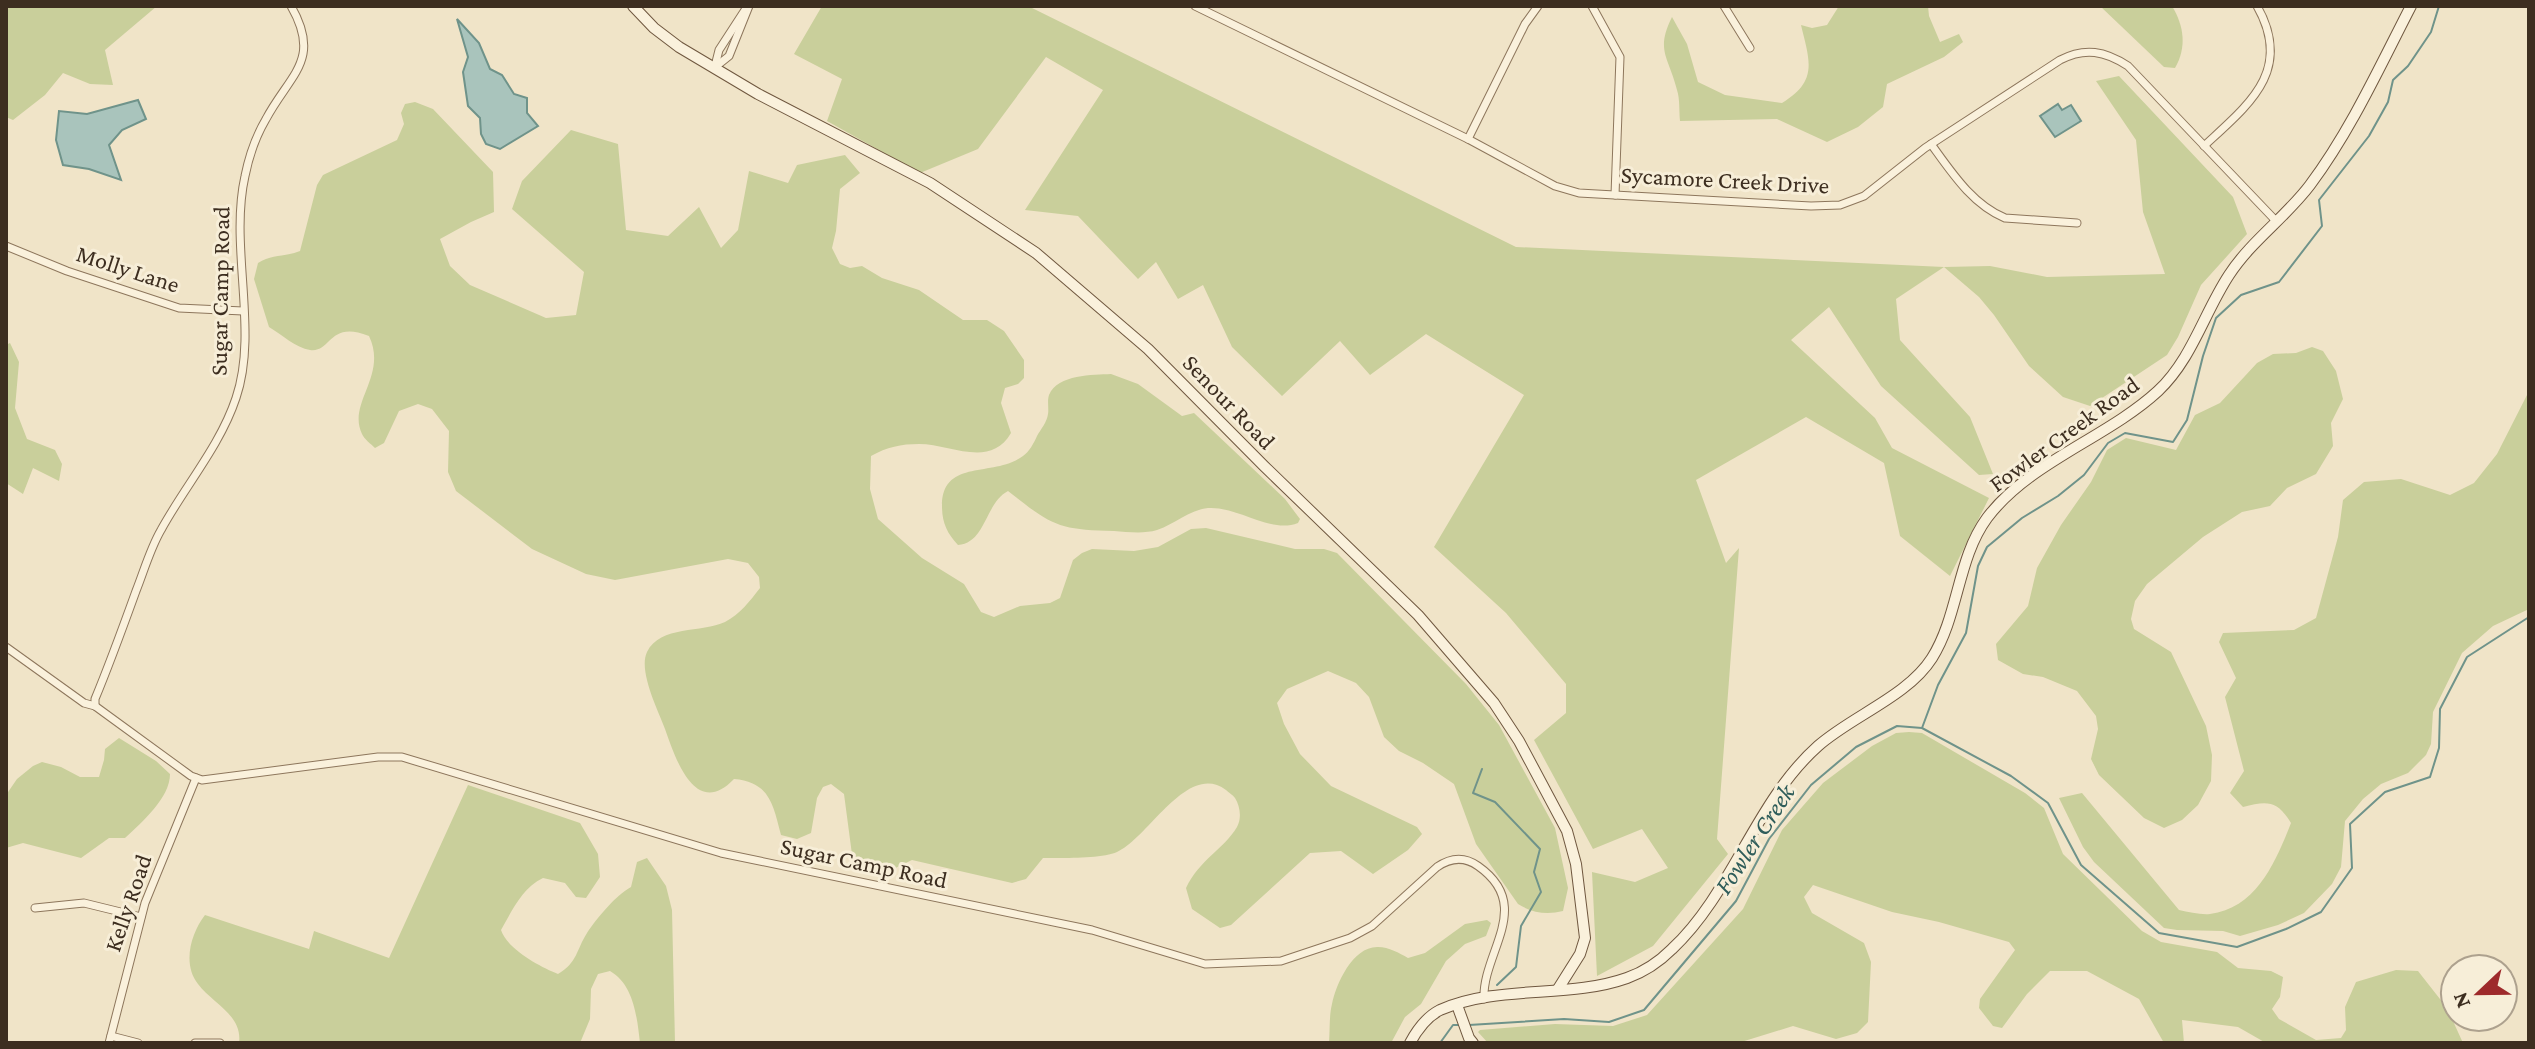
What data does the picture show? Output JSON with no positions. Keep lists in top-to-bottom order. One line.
{"streets":{"main road":["Senour Road","Fowler Creek Road"],"street":["Sycamore Creek Drive","Molly Lane","Sugar Camp Road","Kelly Road"]},"crossings":[["Sycamore Creek Drive","Fowler Creek Road"],["Molly Lane","Sugar Camp Road"],["Sugar Camp Road","Fowler Creek Road"],["Sugar Camp Road","Kelly Road"],["Senour Road","Fowler Creek Road"]],"water":["Fowler Creek"],"north":"left"}
